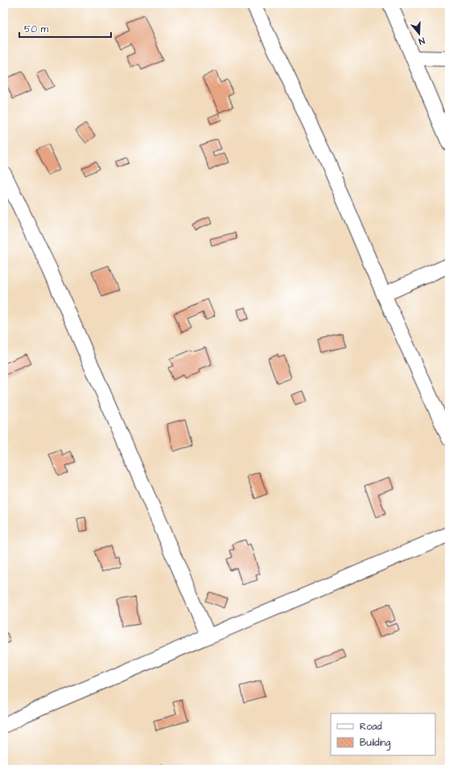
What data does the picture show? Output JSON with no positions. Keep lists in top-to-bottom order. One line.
{"legend":["Road","Building"],"scale_bar":"50 m","north":"bottom"}
